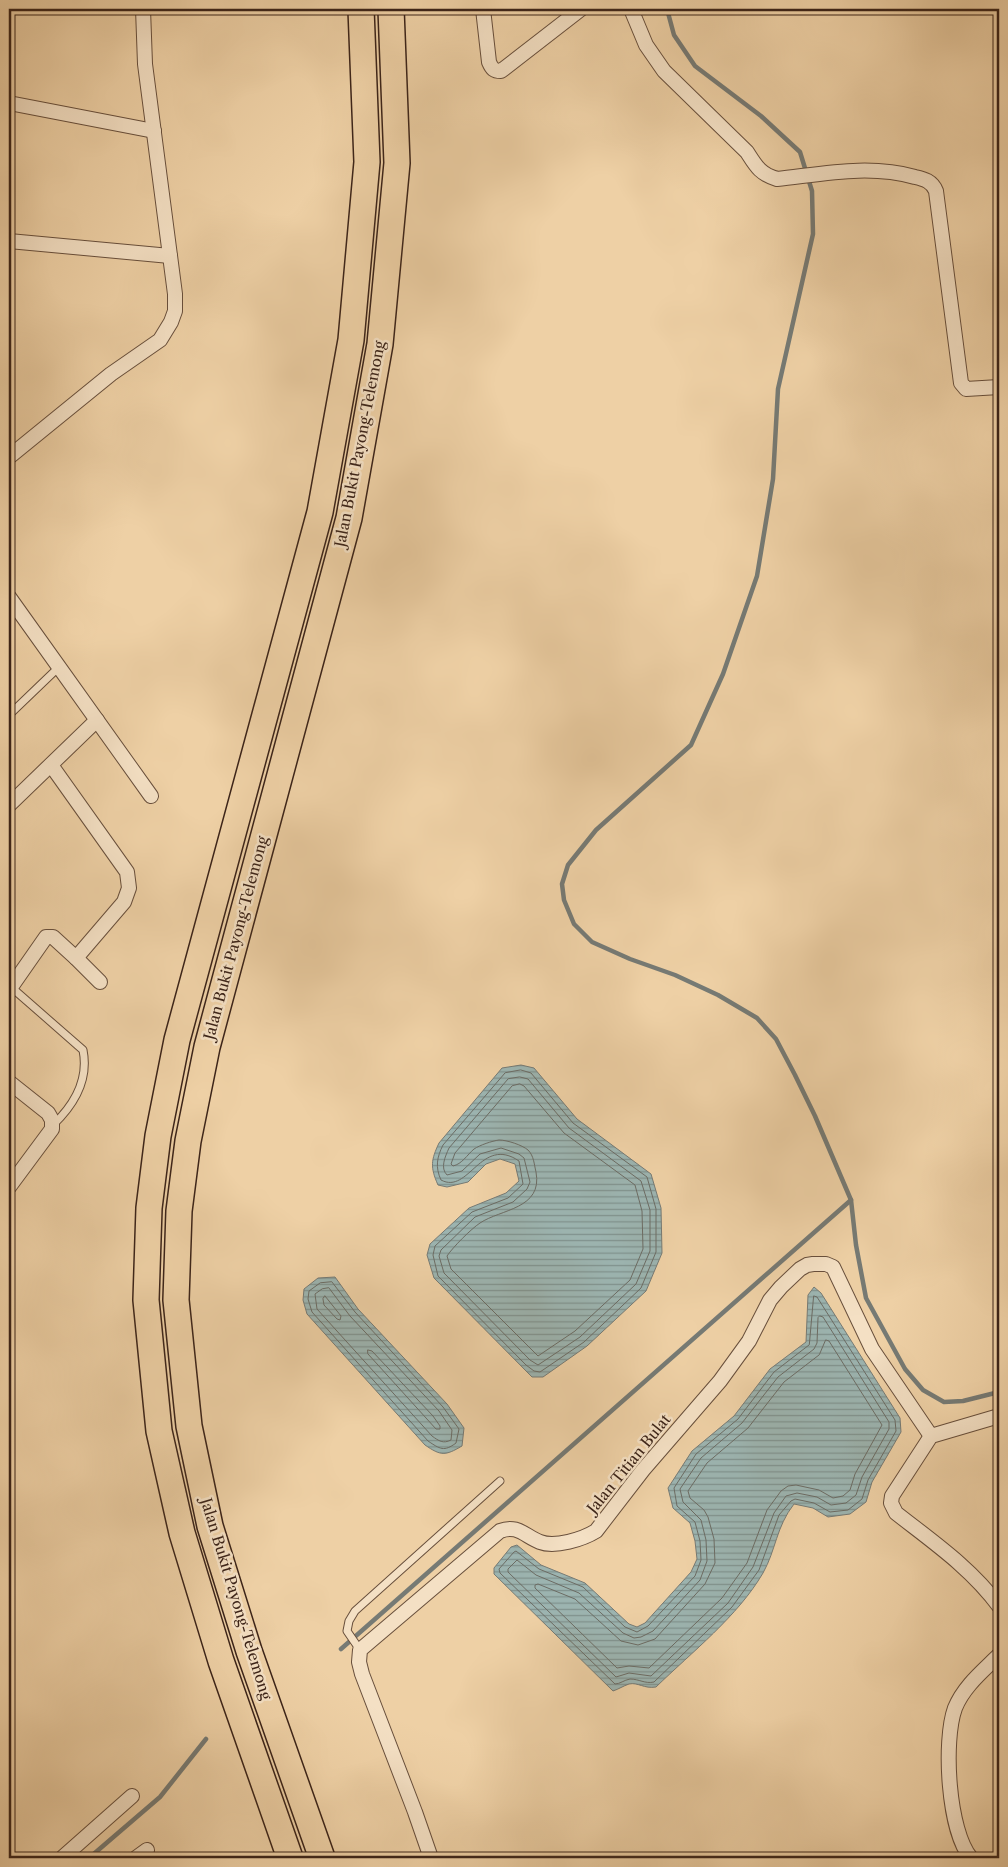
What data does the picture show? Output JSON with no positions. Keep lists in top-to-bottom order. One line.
{"streets":{"highway":["Jalan Bukit Payong-Telemong"],"street":["Jalan Titian Bulat"]}}
